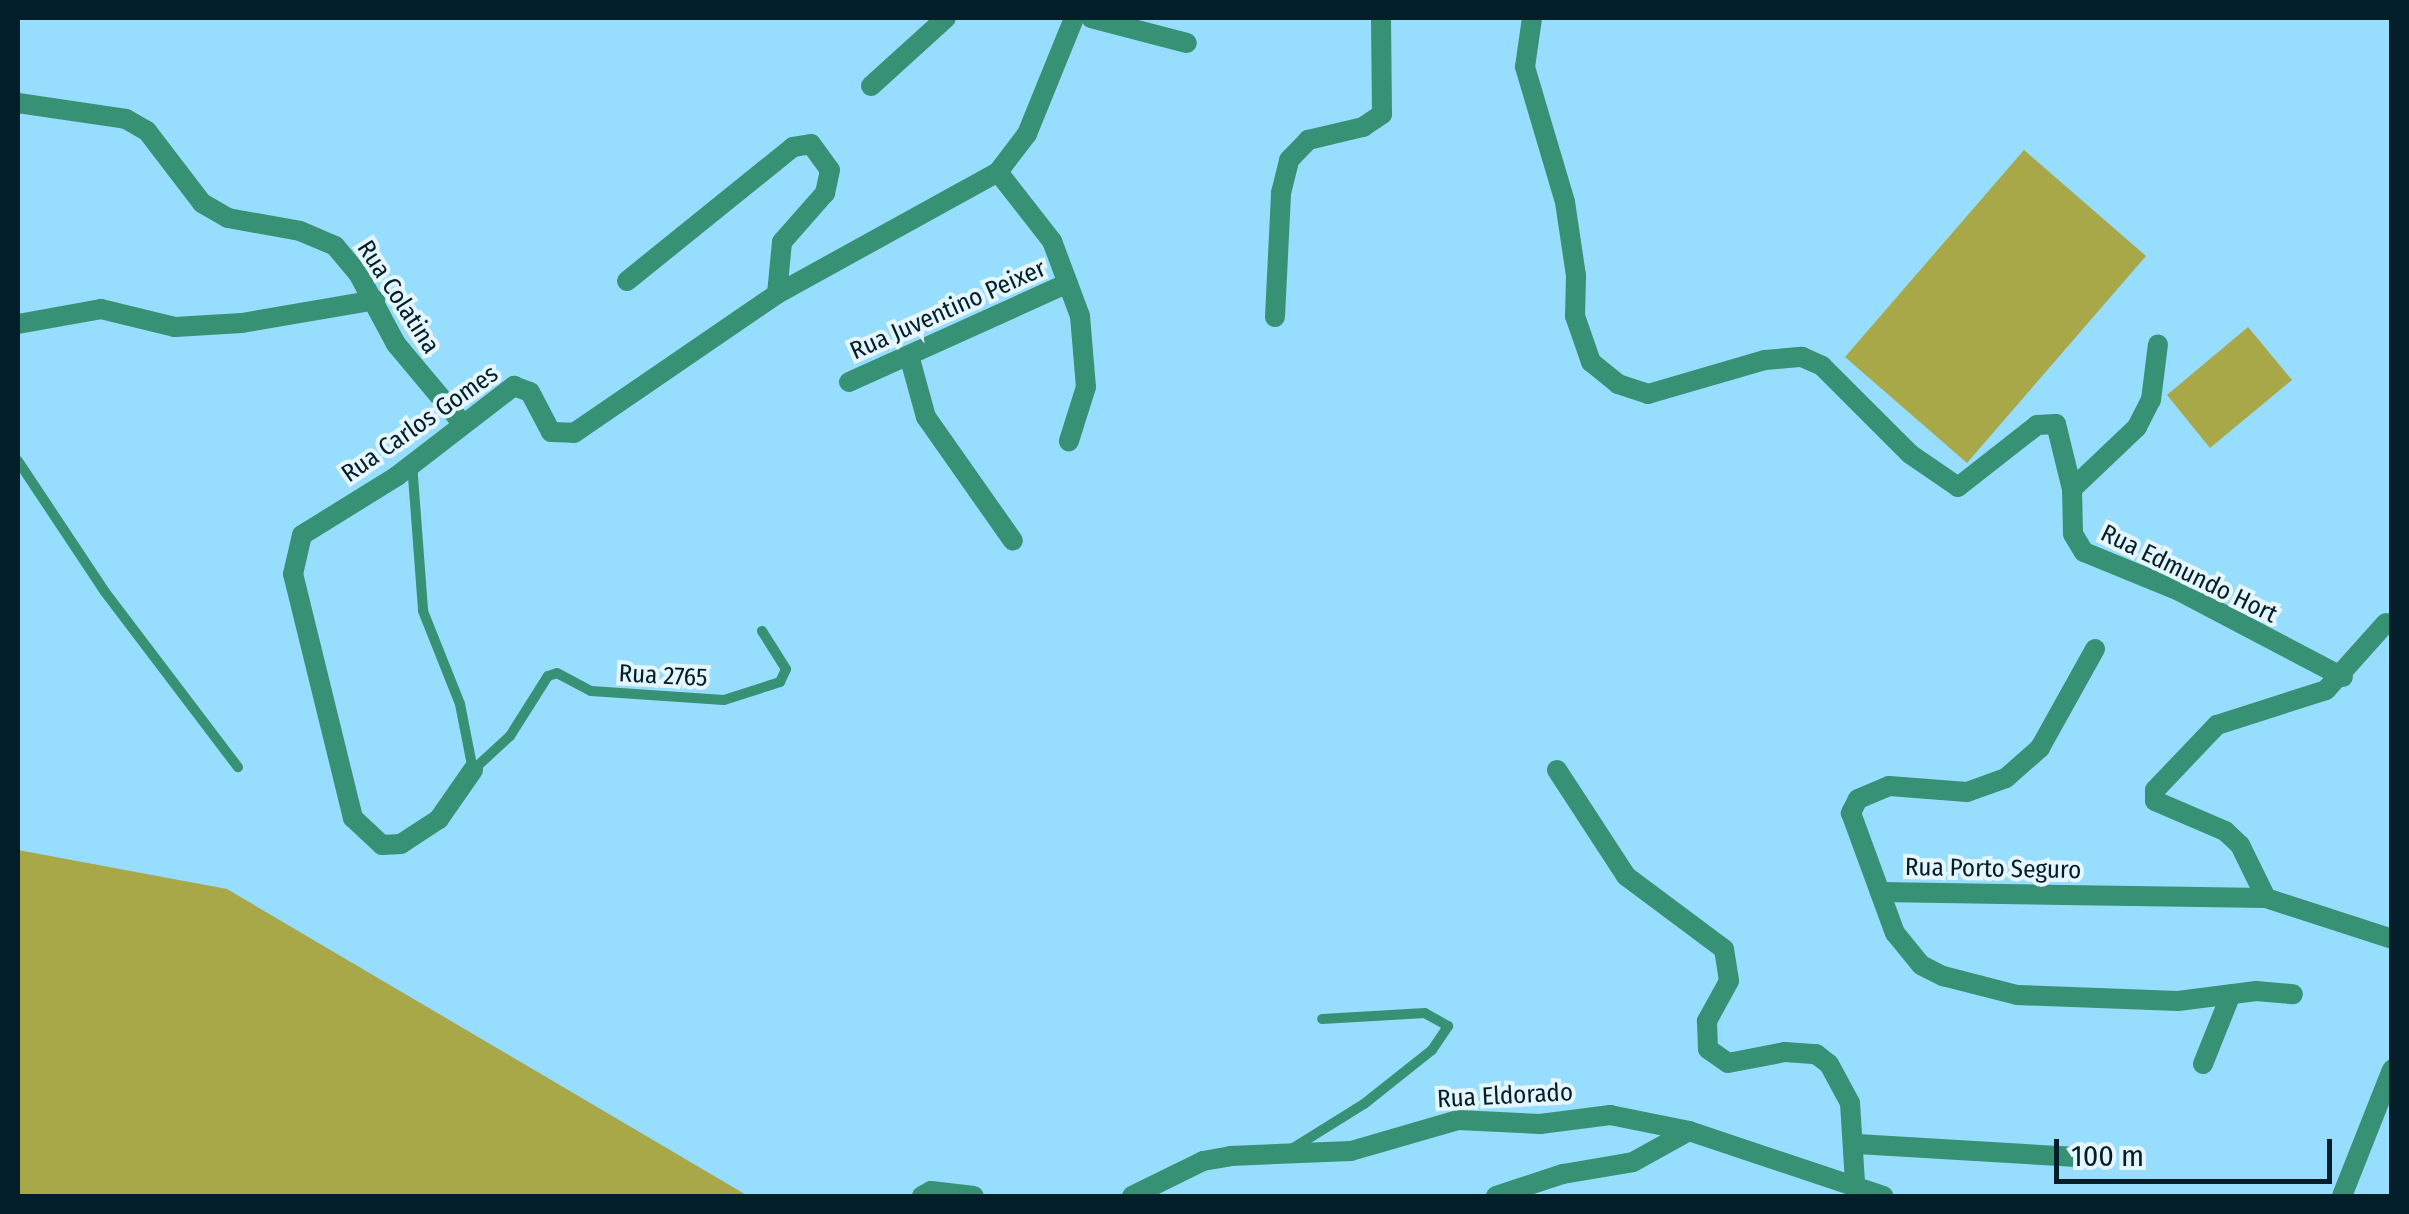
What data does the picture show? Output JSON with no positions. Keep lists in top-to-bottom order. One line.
{"streets":{"street":["Rua Colatina","Rua Juventino Peixer","Rua Carlos Gomes","Rua Edmundo Hort","Rua Porto Seguro","Rua Eldorado"],"lane":["Rua 2765"]},"crossings":[["Rua Colatina","Rua Carlos Gomes"],["Rua Carlos Gomes","Rua 2765"]],"scale_bar":"100 m"}
